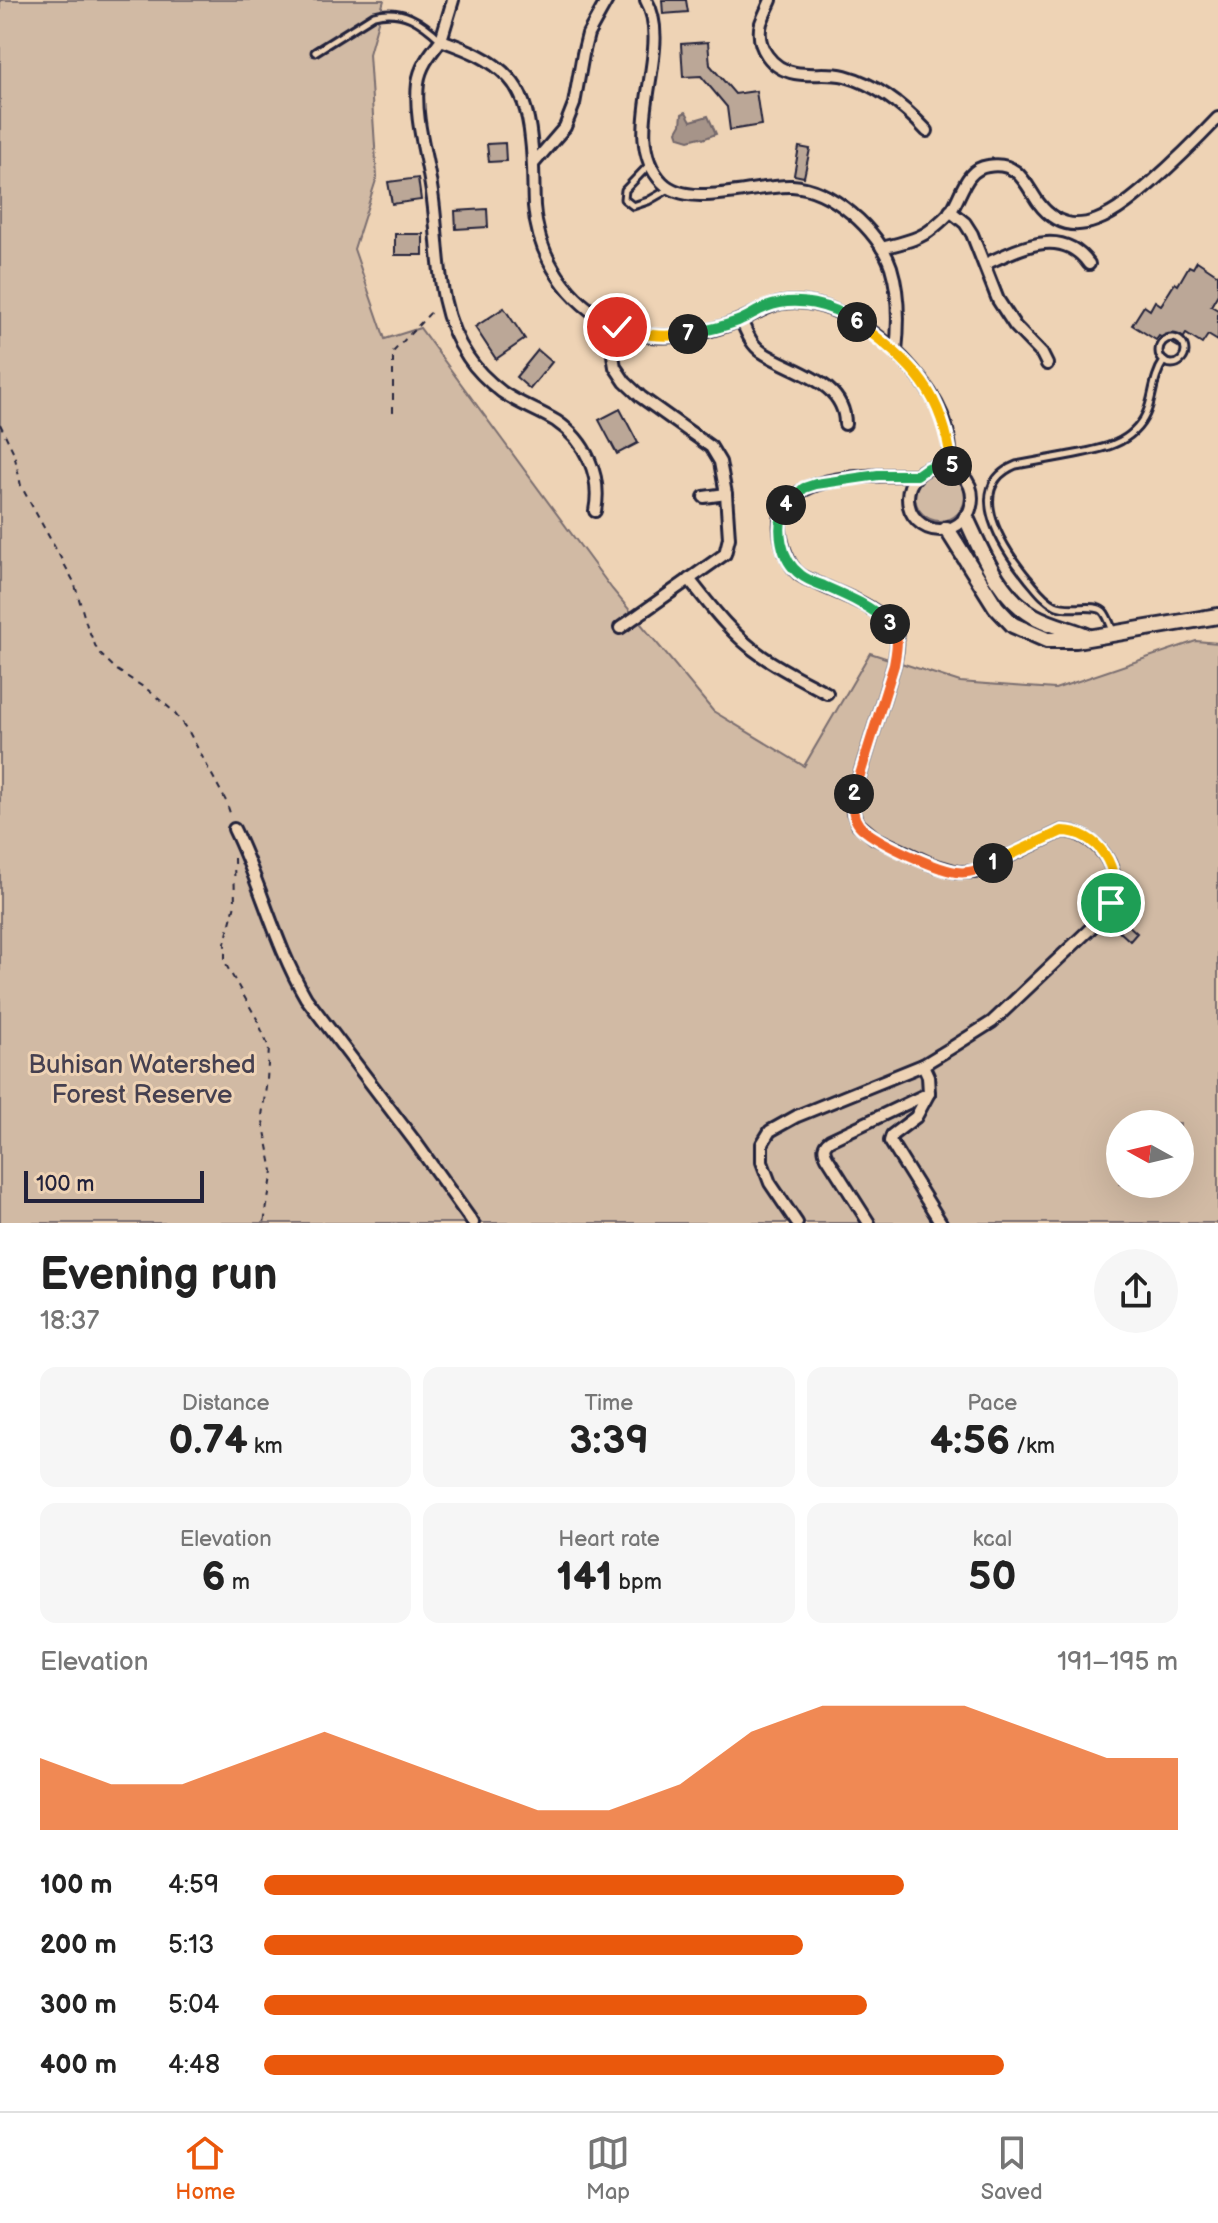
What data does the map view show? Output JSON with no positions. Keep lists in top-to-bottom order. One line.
{"parks":["Buhisan Watershed Forest Reserve"],"scale_bar":"100 m","north":"left","page":{"pins":["6","7","5","4","3","2","1"],"scale":"100 m","heading":["Evening run","18:37"],"stats":[["Distance","0.74 km"],["Time","3:39"],["Pace","4:56 /km"],["Elevation","6 m"],["Heart rate","141 bpm"],["kcal","50"]],"chart":["Elevation","191–195 m"],"list":[{"name":"100 m","note":"4:59"},{"name":"200 m","note":"5:13"},{"name":"300 m","note":"5:04"},{"name":"400 m","note":"4:48"}],"tabs":["Home","Map","Saved"]}}
